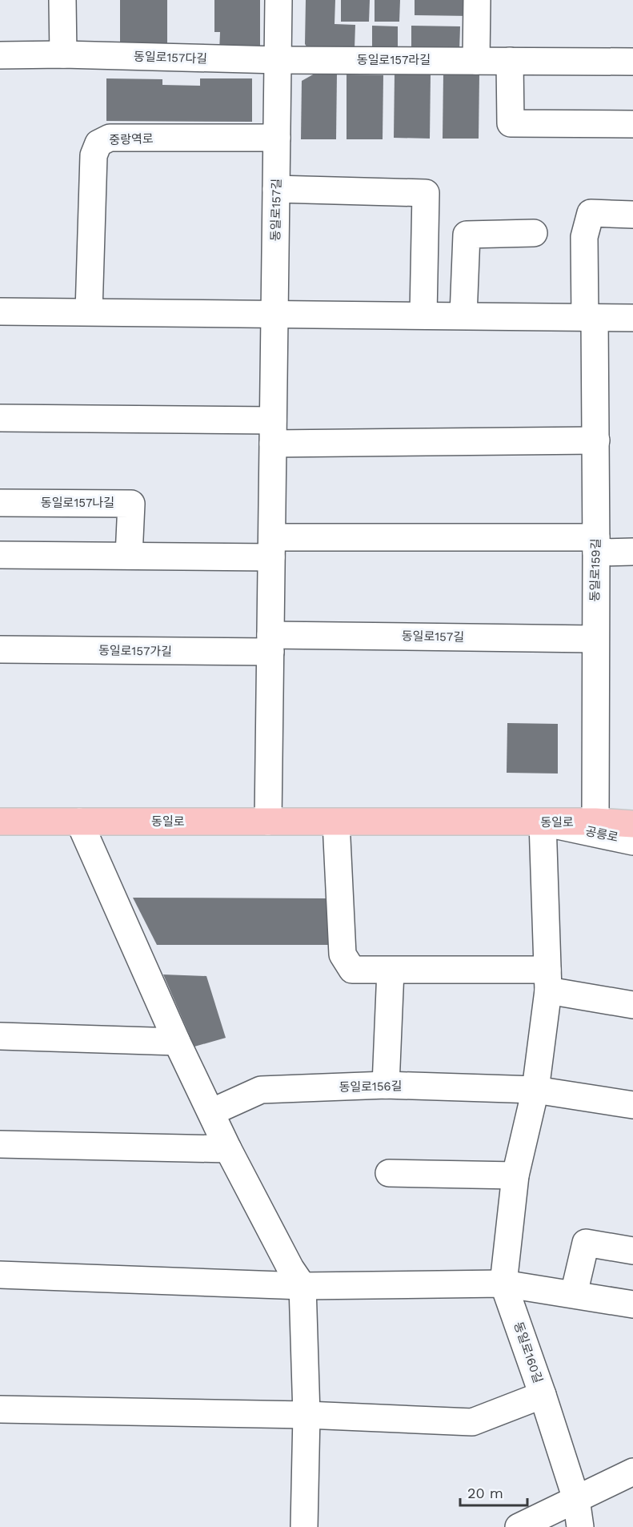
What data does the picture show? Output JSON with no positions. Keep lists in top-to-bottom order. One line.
{"streets":{"main road":["동일로"],"street":["동일로157다길","동일로157라길","중랑역로","동일로157길","동일로157나길","동일로159길","동일로157가길","공릉로","동일로156길","동일로160길"]},"crossings":[["동일로157다길","동일로157라길"],["동일로157다길","동일로157길"],["동일로157라길","동일로157길"],["중랑역로","동일로157길"],["동일로157길","동일로159길"],["동일로157길","동일로157가길"],["동일로157길","동일로"],["동일로159길","동일로"],["동일로","공릉로"],["동일로","동일로160길"],["공릉로","동일로160길"],["동일로156길","동일로160길"]],"scale_bar":"20 m"}
